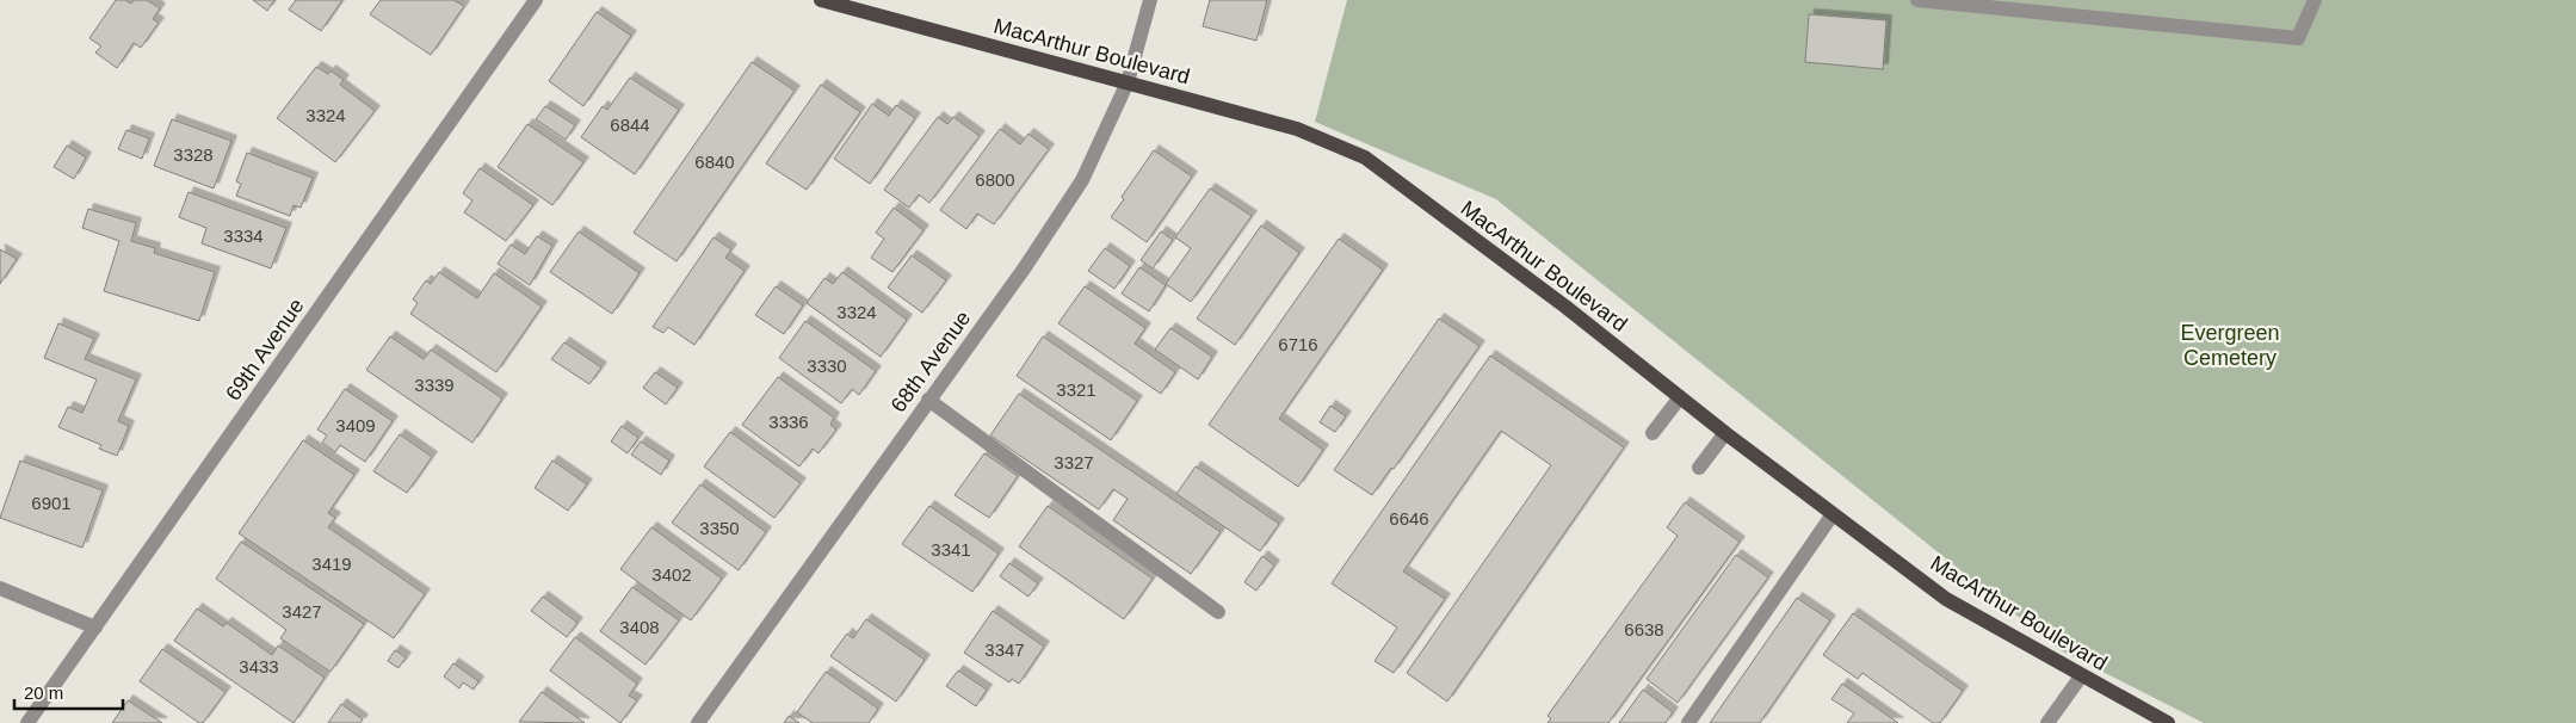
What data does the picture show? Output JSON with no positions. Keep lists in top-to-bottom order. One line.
{"streets":{"main road":["MacArthur Boulevard"],"street":["69th Avenue","68th Avenue"]},"crossings":[["MacArthur Boulevard","68th Avenue"]],"parks":["Evergreen Cemetery"],"house_numbers":["3324","6844","3328","6840","6800","3334","3324","6716","3330","3339","3321","3336","3409","3327","6901","6646","3350","3341","3419","3402","3427","3408","6638","3347","3433"],"scale_bar":"20 m"}
